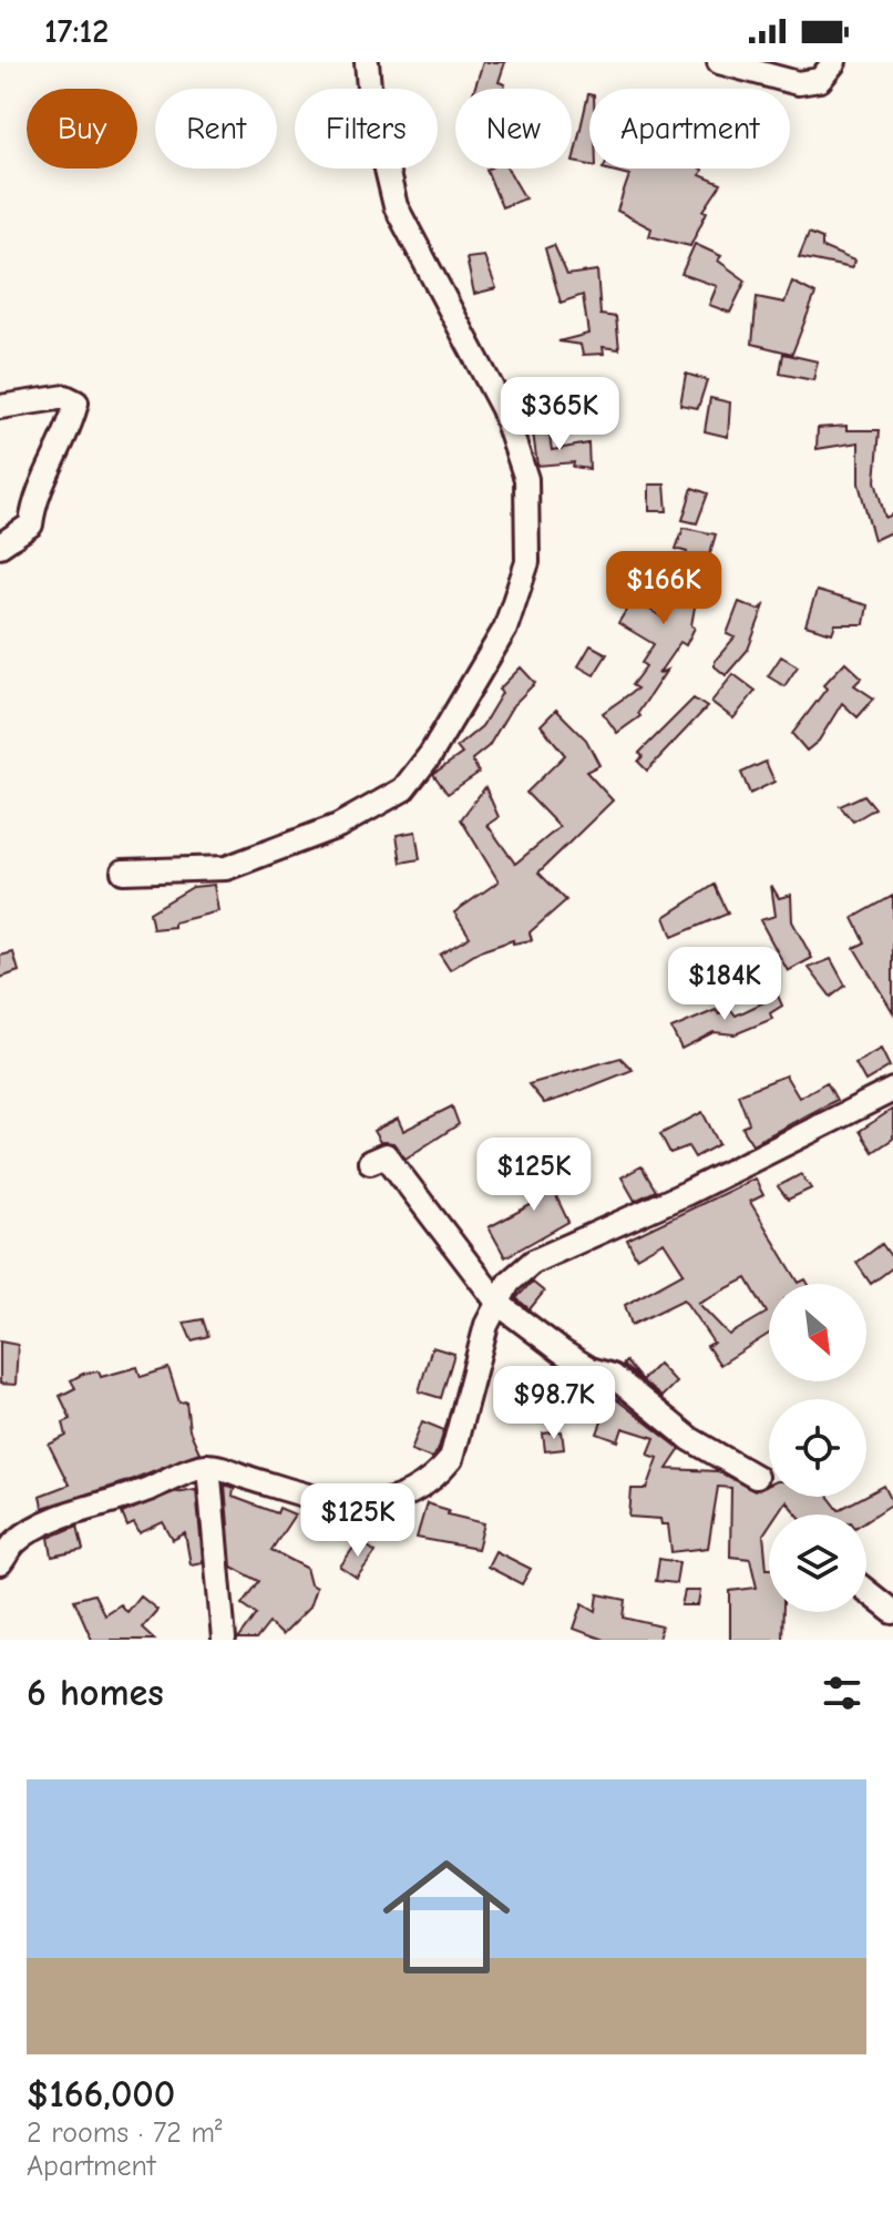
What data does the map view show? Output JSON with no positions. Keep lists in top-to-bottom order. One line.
{"north":"bottom right","page":{"status":"17:12","chip":["Buy","Rent","Filters","New","Apartment"],"price":["$365K","$166K","$184K","$125K","$98.7K","$125K"],"heading":"6 homes","list":[{"name":"$166,000","note":"2 rooms · 72 m² · Apartment"}]}}
